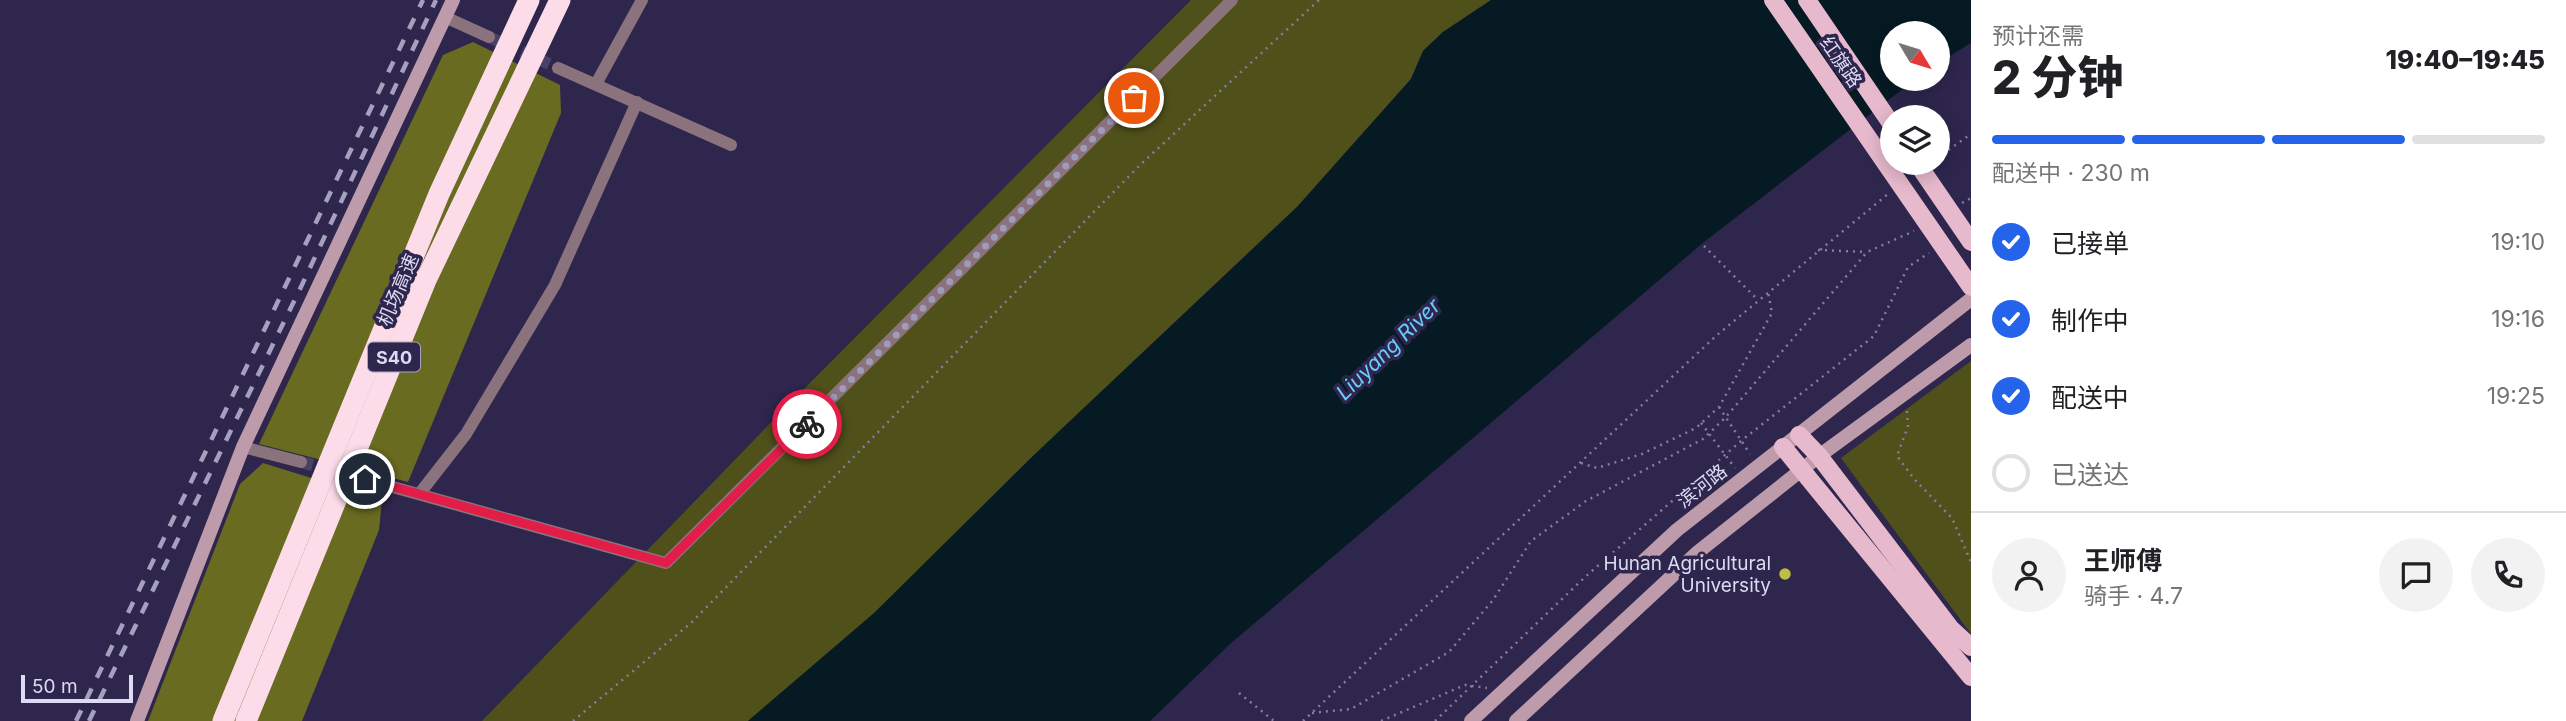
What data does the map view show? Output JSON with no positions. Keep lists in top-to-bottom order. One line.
{"streets":{"highway":["机场高速","S40"],"main road":["红旗路","滨河路"]},"water":["Liuyang River"],"places":["Hunan Agricultural University"],"scale_bar":"50 m","north":"bottom right","page":{"heading":["2 分钟","预计还需","19:40–19:45"],"panel":["王师傅","骑手 · 4.7"],"bar":"配送中 · 230 m","list":[["已接单","19:10"],["制作中","19:16"],["配送中","19:25"],"已送达"],"scale":"50 m"}}
